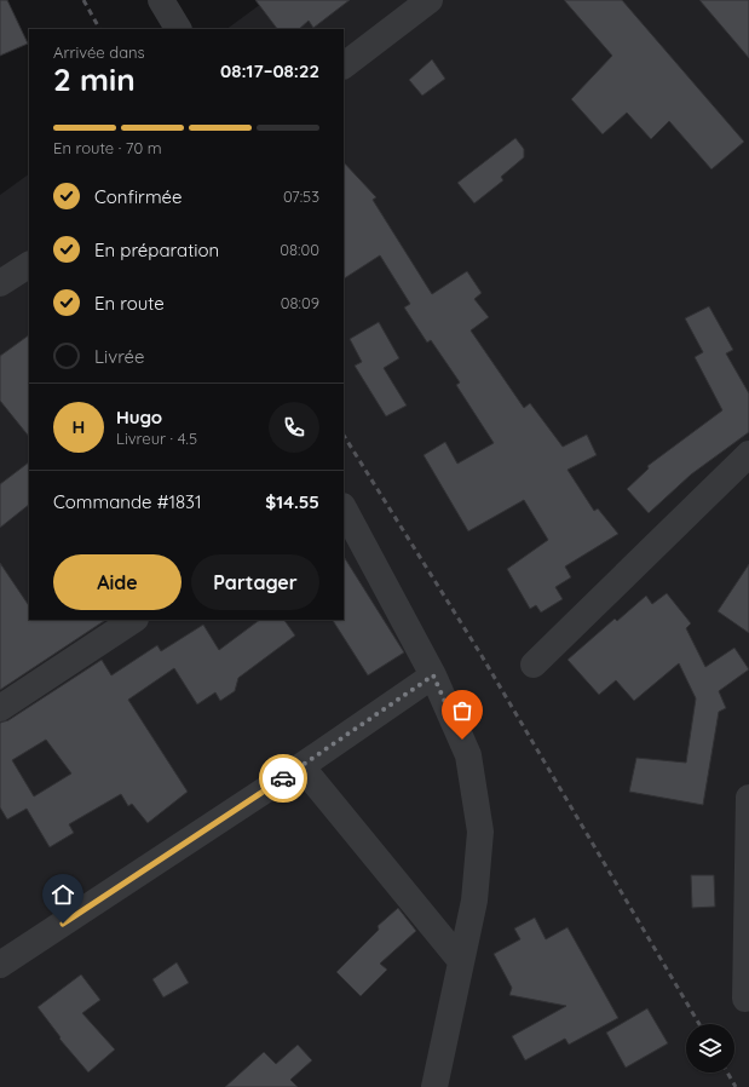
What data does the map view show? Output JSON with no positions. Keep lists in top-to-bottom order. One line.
{"page":{"heading":["2 min","Arrivée dans","08:17–08:22"],"panel":["Hugo","Livreur · 4.5","Commande #1831","$14.55"],"bar":"En route · 70 m","list":[["Confirmée","07:53"],["En préparation","08:00"],["En route","08:09"],"Livrée"],"round":"H","buttons":["Aide","Partager"]}}
